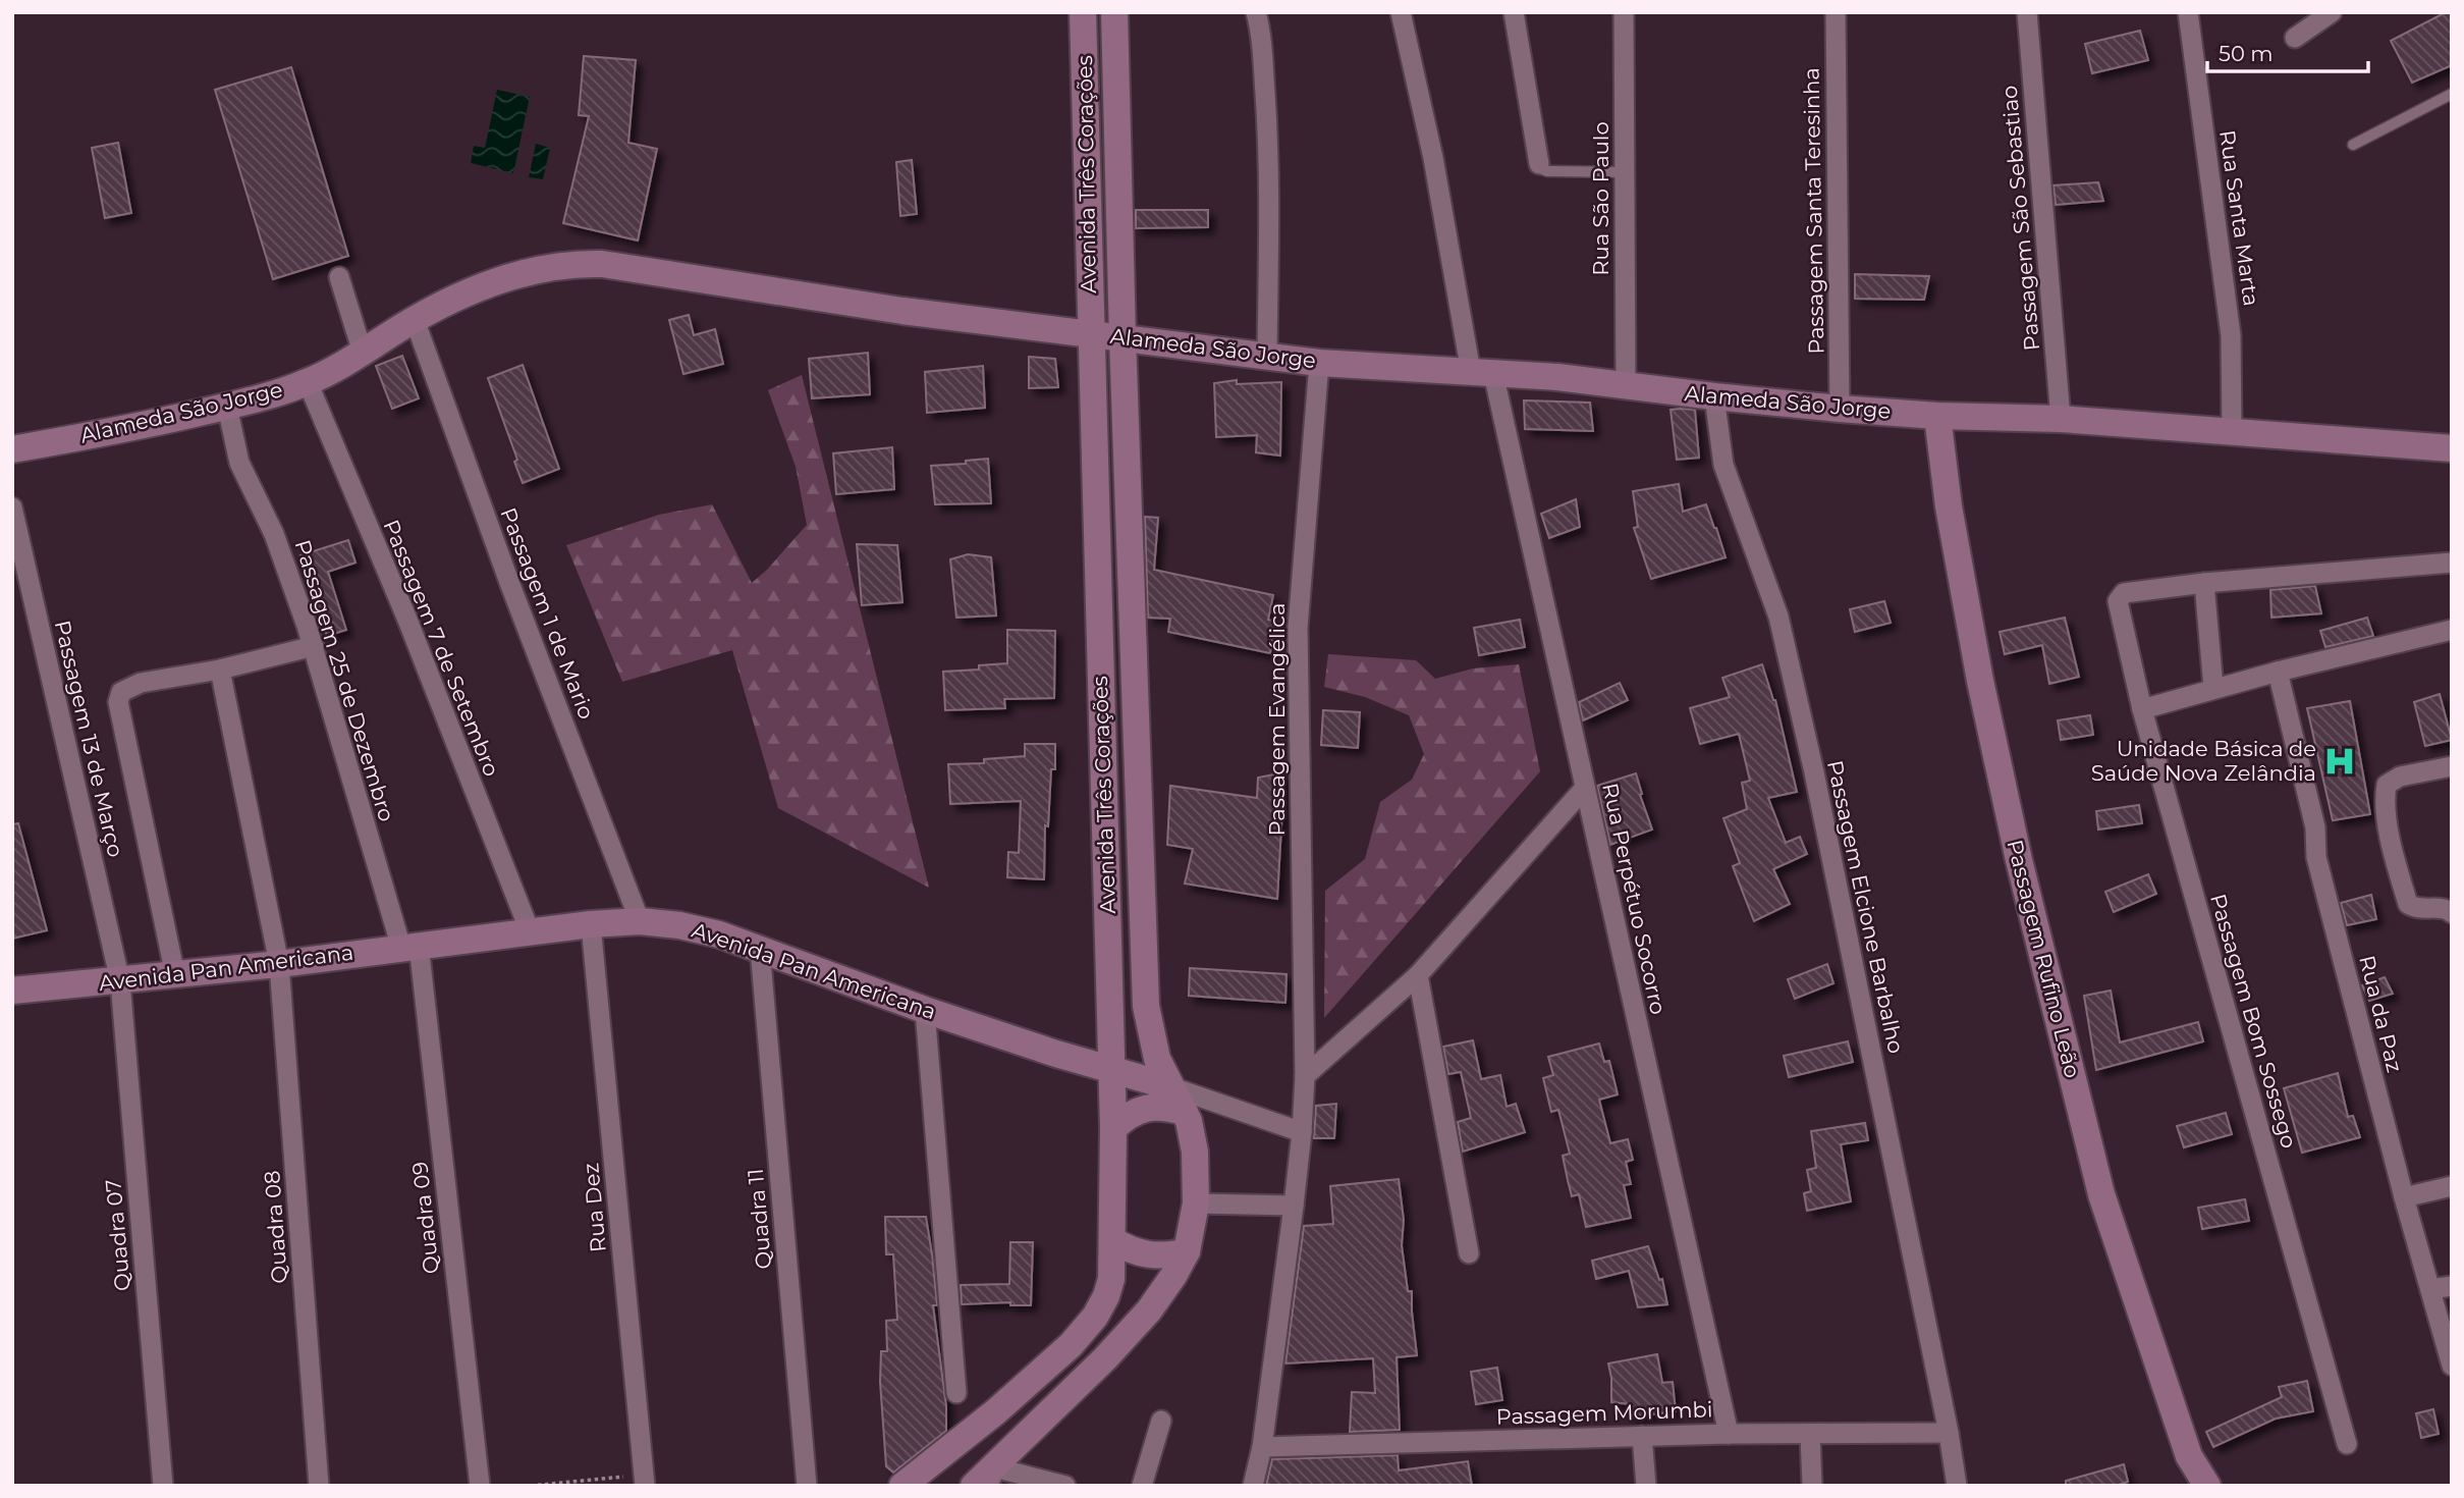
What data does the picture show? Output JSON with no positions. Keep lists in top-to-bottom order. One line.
{"streets":{"street":["Avenida Três Corações","Rua São Paulo","Passagem Santa Teresinha","Passagem São Sebastiao","Rua Santa Marta","Alameda São Jorge","Passagem 1 de Mario","Passagem 7 de Setembro","Passagem 25 de Dezembro","Passagem Evangélica","Passagem 13 de Março","Rua Perpétuo Socorro","Passagem Elcione Barbalho","Passagem Rufino Leão","Avenida Pan Americana","Rua da Paz","Passagem Bom Sossego","Rua Dez","Quadra 09","Quadra 11","Quadra 08","Quadra 07","Passagem Morumbi"]},"crossings":[["Avenida Três Corações","Alameda São Jorge"],["Avenida Três Corações","Avenida Pan Americana"],["Rua São Paulo","Alameda São Jorge"],["Passagem Santa Teresinha","Alameda São Jorge"],["Passagem São Sebastiao","Alameda São Jorge"],["Rua Santa Marta","Alameda São Jorge"],["Alameda São Jorge","Passagem 1 de Mario"],["Alameda São Jorge","Passagem 7 de Setembro"],["Alameda São Jorge","Passagem 25 de Dezembro"],["Alameda São Jorge","Passagem Evangélica"],["Alameda São Jorge","Rua Perpétuo Socorro"],["Alameda São Jorge","Passagem Elcione Barbalho"],["Alameda São Jorge","Passagem Rufino Leão"],["Passagem 1 de Mario","Avenida Pan Americana"],["Passagem 7 de Setembro","Avenida Pan Americana"],["Passagem 25 de Dezembro","Avenida Pan Americana"],["Passagem 25 de Dezembro","Quadra 09"],["Passagem Evangélica","Avenida Pan Americana"],["Passagem Evangélica","Passagem Morumbi"],["Passagem 13 de Março","Avenida Pan Americana"],["Passagem 13 de Março","Quadra 07"],["Rua Perpétuo Socorro","Passagem Morumbi"],["Passagem Elcione Barbalho","Passagem Morumbi"],["Avenida Pan Americana","Rua Dez"],["Avenida Pan Americana","Quadra 09"],["Avenida Pan Americana","Quadra 11"],["Avenida Pan Americana","Quadra 08"],["Avenida Pan Americana","Quadra 07"]],"places":{"hospital":["Unidade Básica de Saúde Nova Zelândia"]},"scale_bar":"50 m"}
